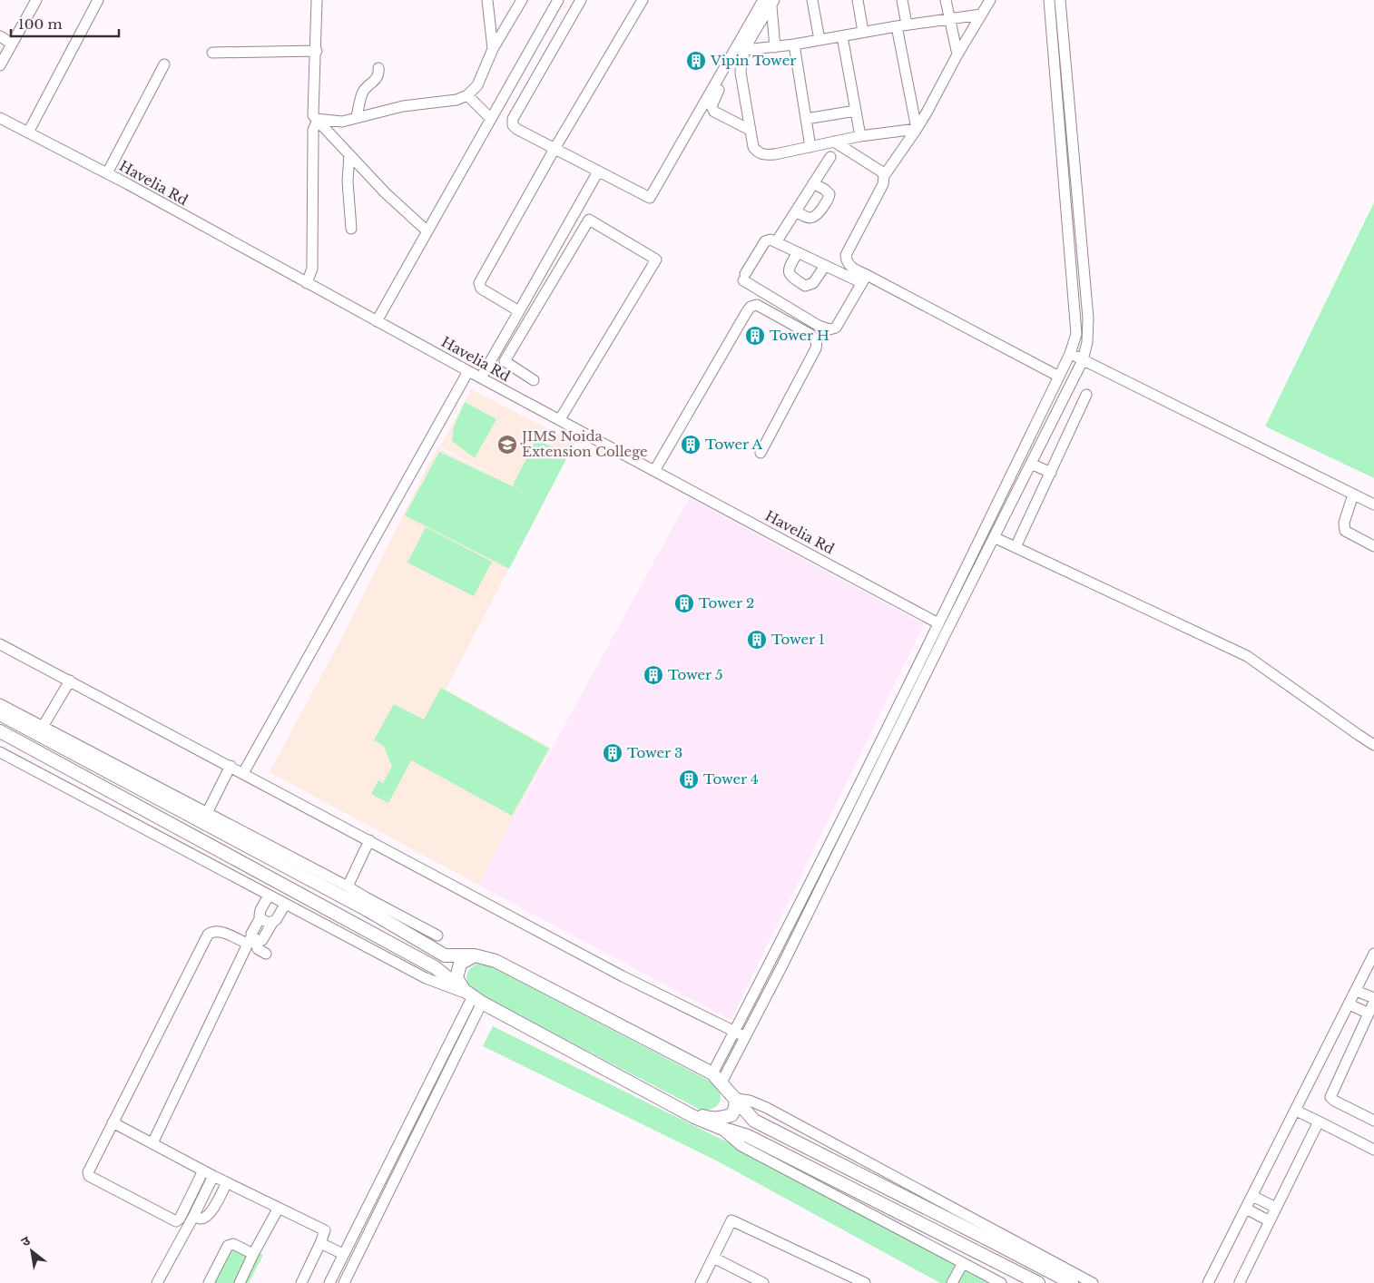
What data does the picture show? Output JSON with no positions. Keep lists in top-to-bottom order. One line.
{"streets":{"street":["Havelia Rd"]},"places":{"building":["Vipin Tower","Tower H","Tower A","Tower 2","Tower 1","Tower 5","Tower 3","Tower 4"],"school or university":["JIMS Noida Extension College"]},"scale_bar":"100 m","north":"top left"}
